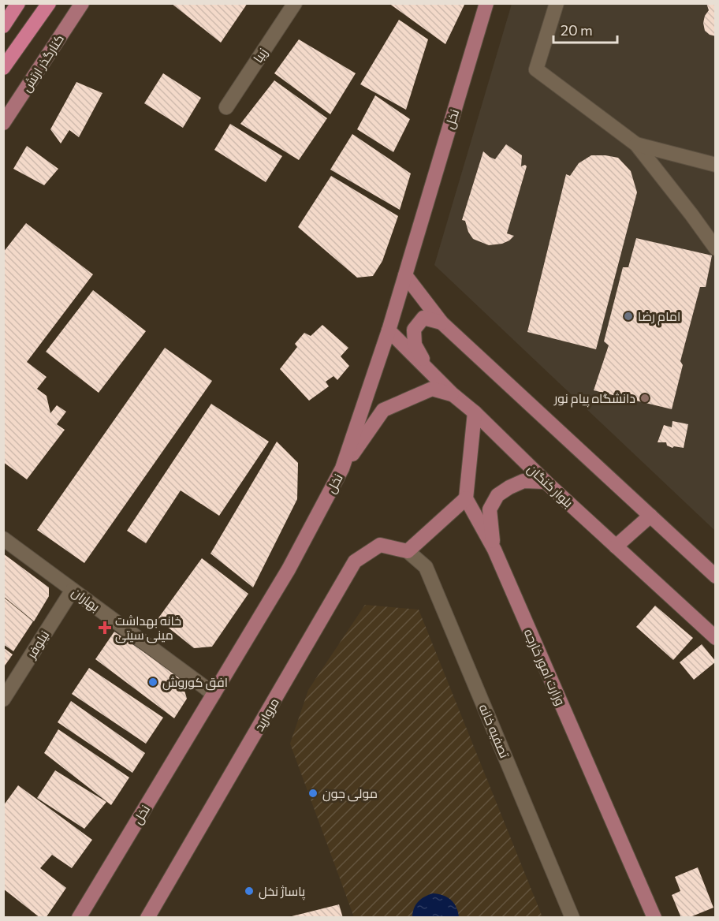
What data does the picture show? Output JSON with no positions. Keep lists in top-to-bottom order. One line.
{"streets":{"main road":["کنارگذر ارتش","نخل","بلوار کنگان","وزارت امور خارجه","مروارید"],"street":["زیبا","بهاران","نیلوفر","تصفیه خانه"]},"crossings":[["نخل","بلوار کنگان"],["نخل","بهاران"],["بهاران","نیلوفر"],["مروارید","تصفیه خانه"]],"places":{"other":["امام رضا","دانشگاه پیام نور","افق کوروش","مولی جون","پاساژ نخل"],"health":["خانه بهداشت مینی سیتی"]},"scale_bar":"20 m"}
